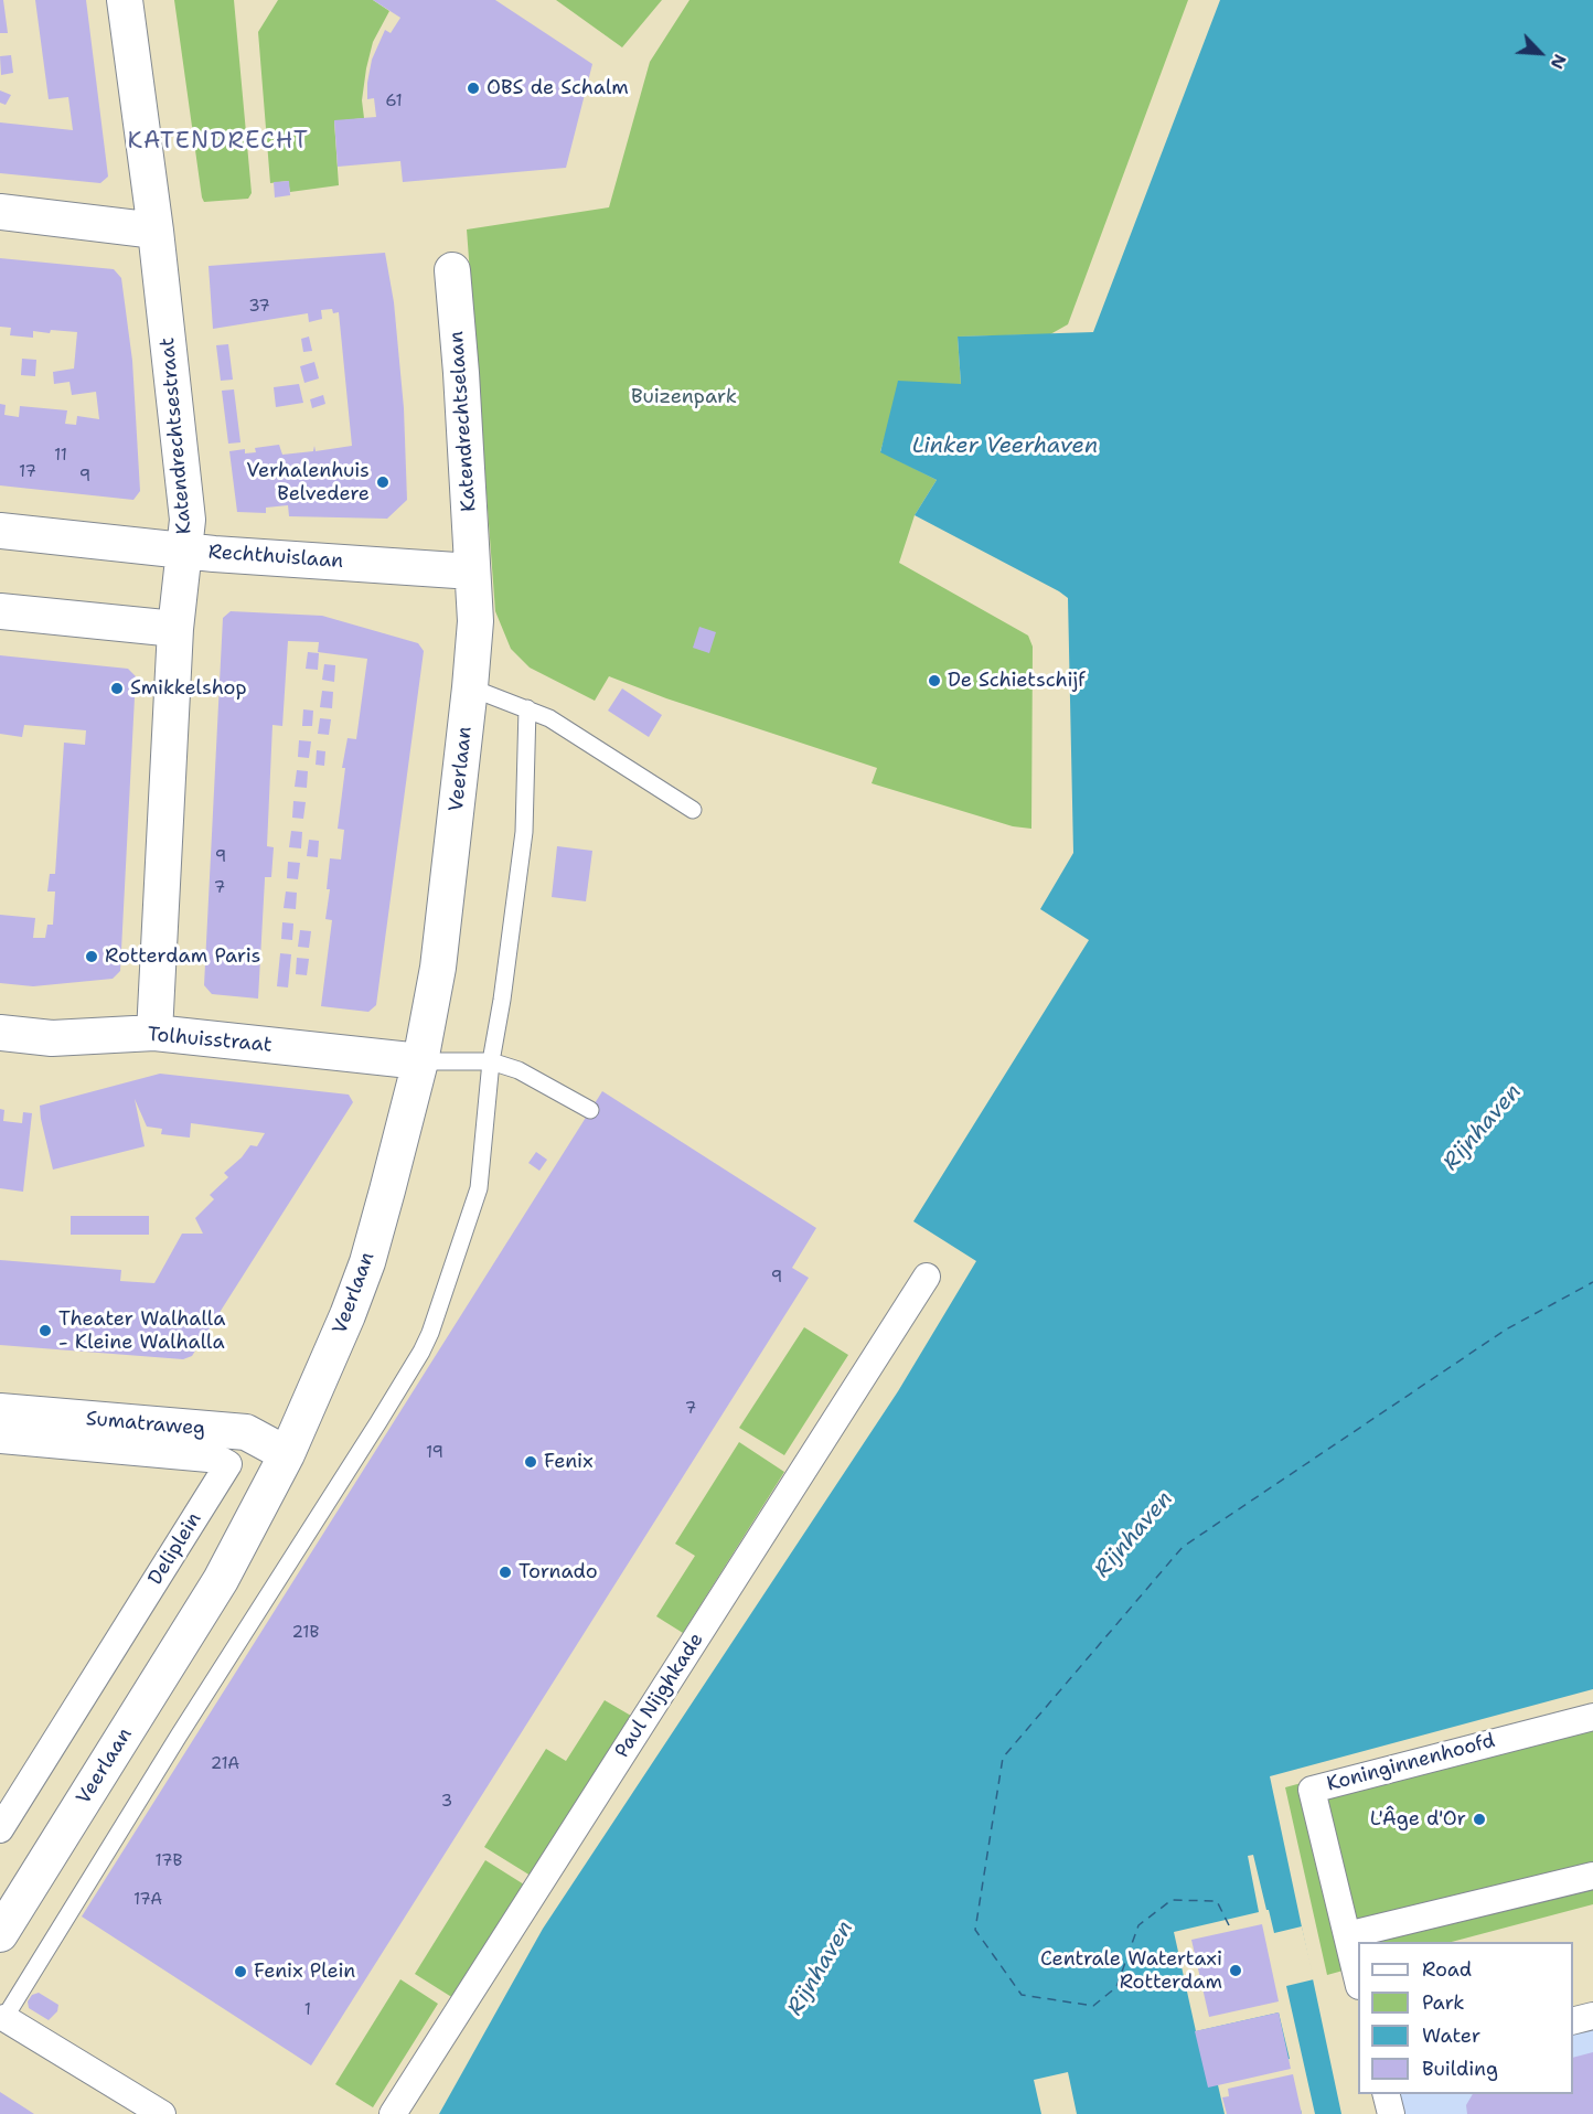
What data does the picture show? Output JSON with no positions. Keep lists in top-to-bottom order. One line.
{"streets":{"street":["Katendrechtselaan","Katendrechtsestraat","Rechthuislaan","Veerlaan","Tolhuisstraat","Sumatraweg","Deliplein","Paul Nijghkade","Koninginnenhoofd"]},"crossings":[["Katendrechtselaan","Rechthuislaan"],["Katendrechtselaan","Veerlaan"],["Katendrechtsestraat","Rechthuislaan"],["Katendrechtsestraat","Tolhuisstraat"],["Rechthuislaan","Veerlaan"],["Veerlaan","Tolhuisstraat"],["Veerlaan","Sumatraweg"]],"districts":["KATENDRECHT"],"water":["Linker Veerhaven","Rijnhaven"],"parks":["Buizenpark"],"places":["OBS de Schalm","Verhalenhuis Belvedere","De Schietschijf","Smikkelshop","Rotterdam Paris","Theater Walhalla - Kleine Walhalla","Fenix","Tornado","L'Âge d'Or","Centrale Watertaxi Rotterdam","Fenix Plein"],"house_numbers":["61","37","11","17","9","9","7","9","7","19","21B","21A","3","17B","17A","1"],"legend":["Road","Park","Water","Building"],"north":"bottom right"}
